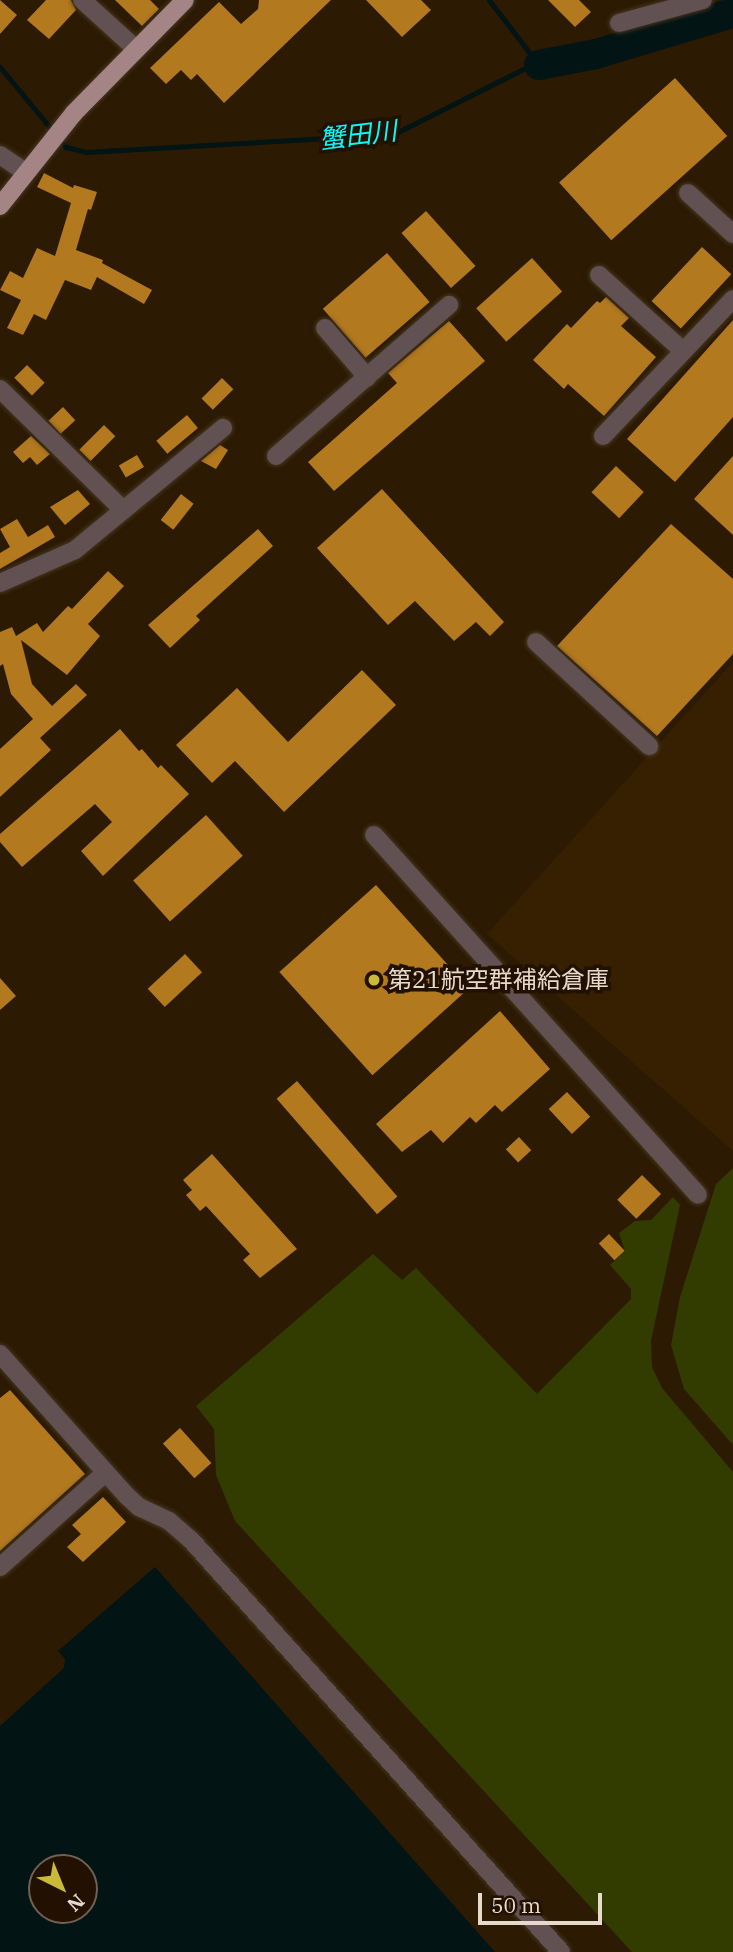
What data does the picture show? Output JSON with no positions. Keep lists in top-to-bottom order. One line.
{"water":["蟹田川"],"places":["第21航空群補給倉庫"],"scale_bar":"50 m","north":"bottom right"}
